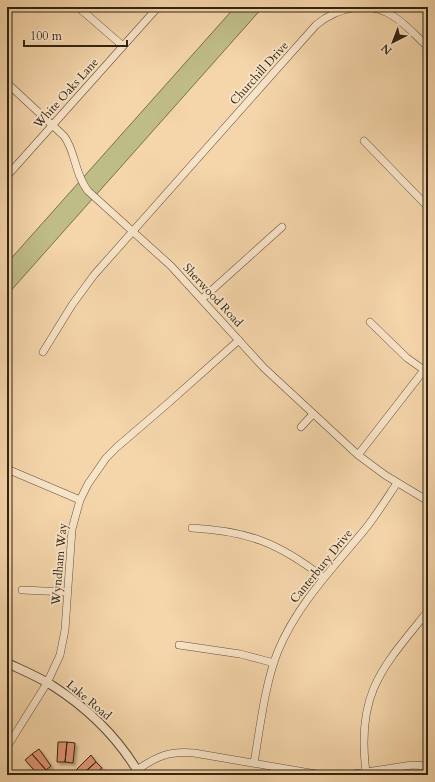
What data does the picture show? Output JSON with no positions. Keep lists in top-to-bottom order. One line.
{"streets":{"street":["Churchill Drive","White Oaks Lane","Sherwood Road","Wyndham Way","Canterbury Drive","Lake Road"]},"crossings":[["Churchill Drive","Sherwood Road"],["White Oaks Lane","Sherwood Road"],["Sherwood Road","Wyndham Way"],["Sherwood Road","Canterbury Drive"],["Wyndham Way","Lake Road"]],"scale_bar":"100 m","north":"bottom left"}
